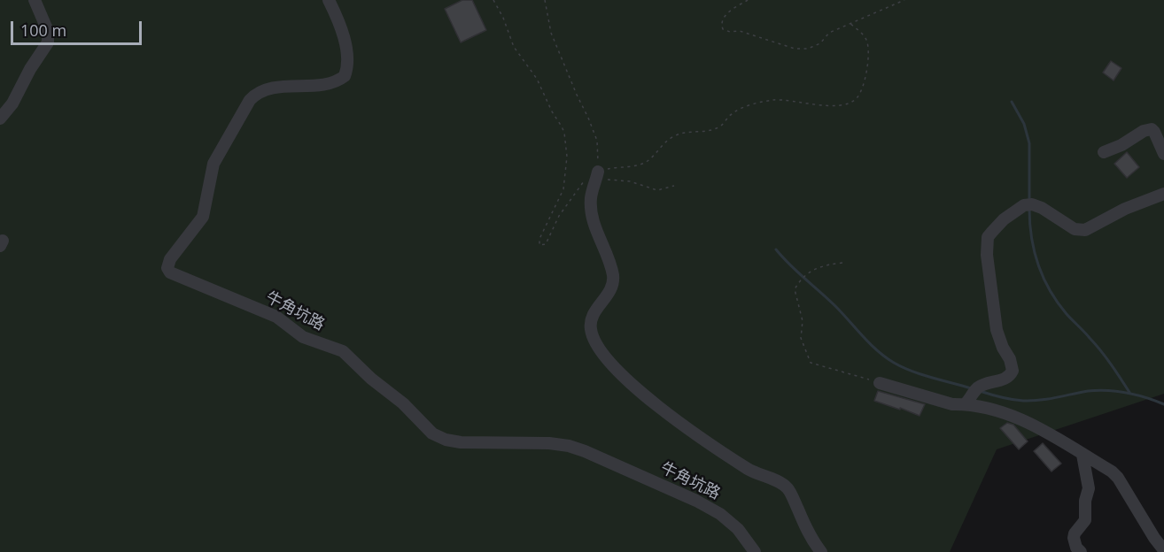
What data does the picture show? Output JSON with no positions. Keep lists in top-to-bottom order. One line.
{"streets":{"street":["牛角坑路"]},"scale_bar":"100 m"}
